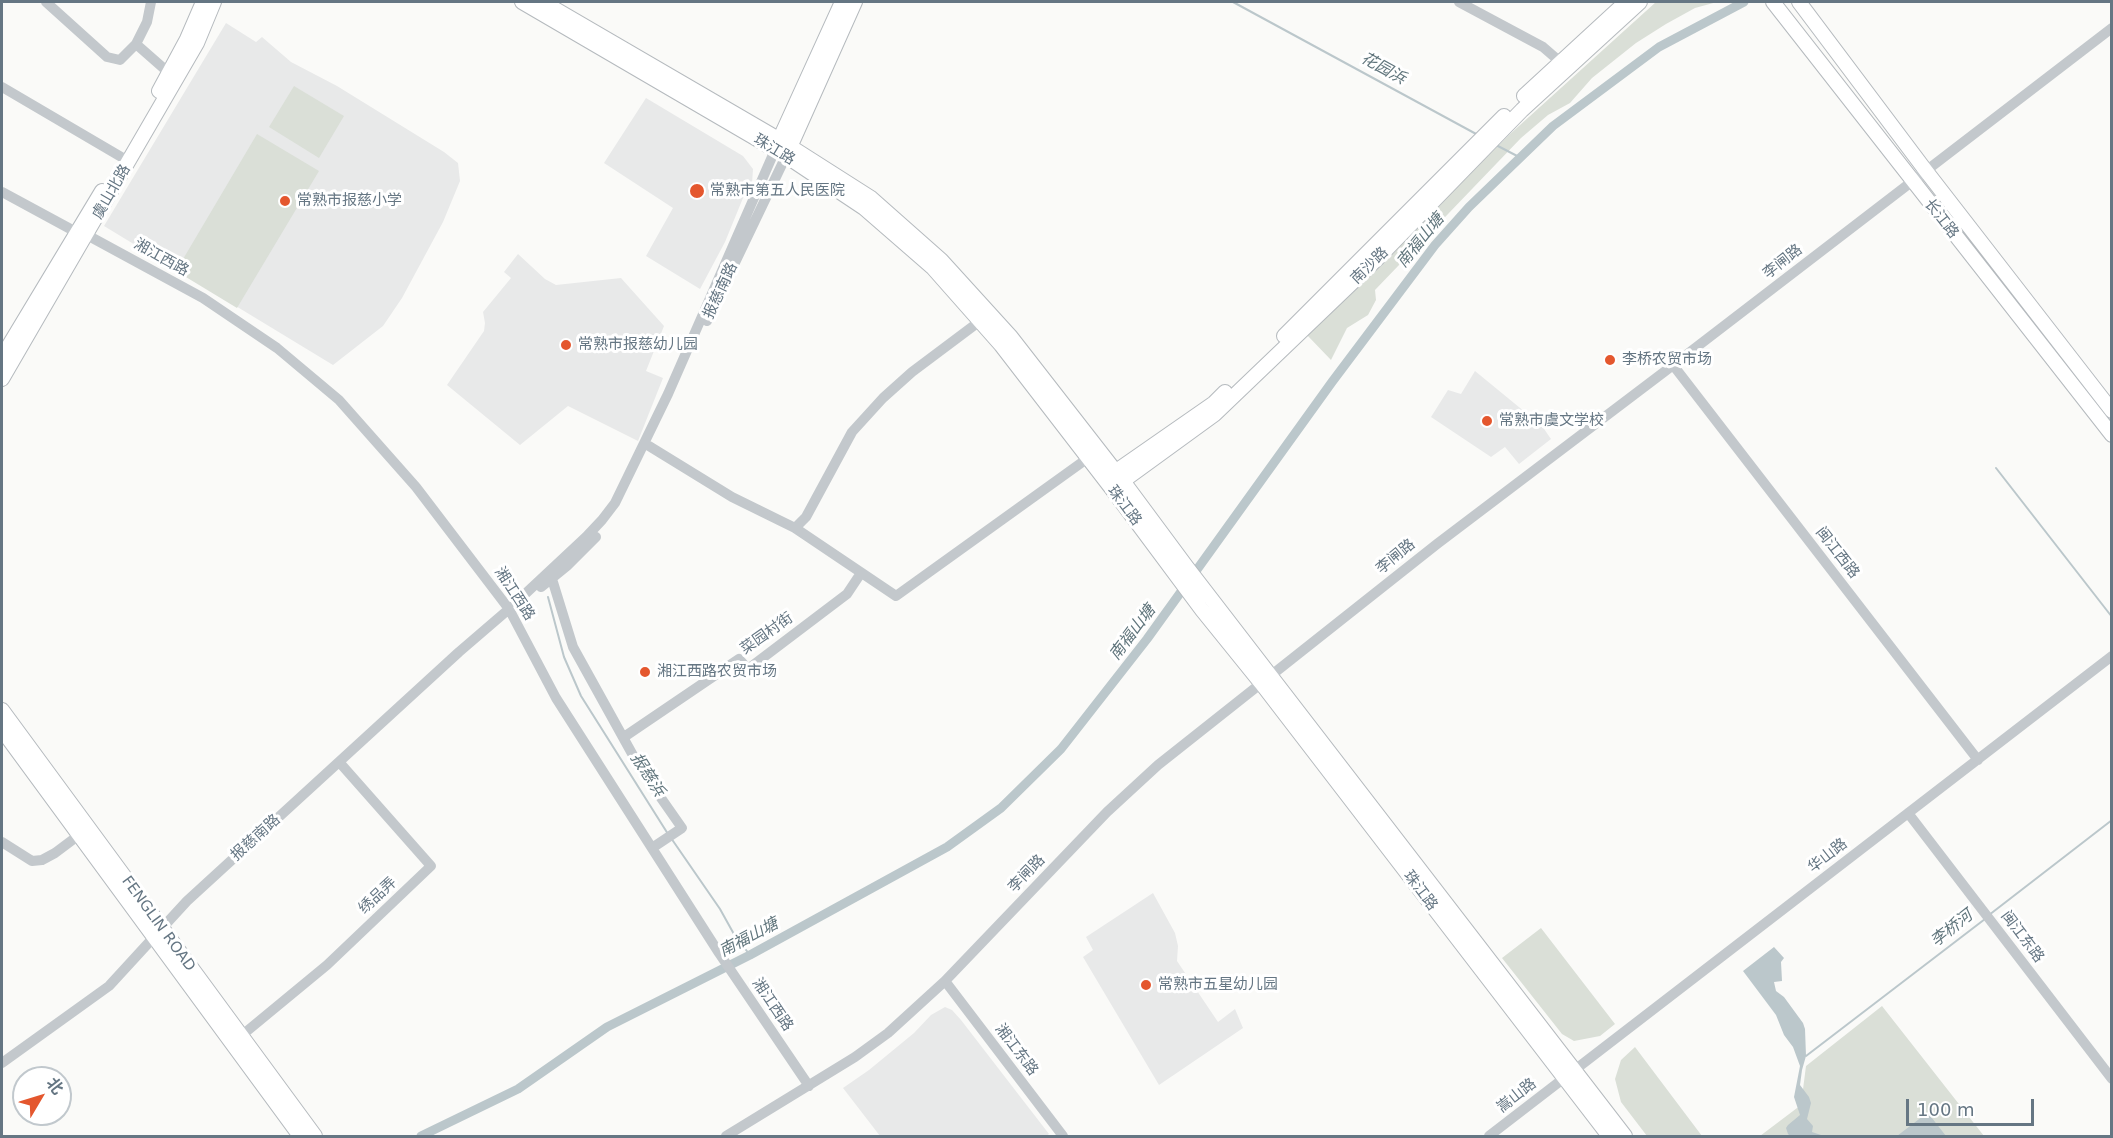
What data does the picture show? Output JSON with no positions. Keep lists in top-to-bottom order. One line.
{"streets":{"main road":["珠江路","虞山北路","长江路","南沙路","报慈南路","FENGLIN ROAD"],"street":["湘江西路","李闸路","闽江西路","菜园村街","华山路","绣品弄","闽江东路","湘江东路","嵩山路"]},"crossings":[["珠江路","李闸路"],["珠江路","南沙路"],["珠江路","报慈南路"],["珠江路","华山路"],["珠江路","嵩山路"],["虞山北路","湘江西路"],["长江路","李闸路"],["湘江西路","李闸路"],["湘江西路","报慈南路"],["李闸路","闽江西路"],["李闸路","湘江东路"],["报慈南路","绣品弄"],["报慈南路","FENGLIN ROAD"],["闽江西路","华山路"],["华山路","闽江东路"],["华山路","嵩山路"],["绣品弄","FENGLIN ROAD"]],"water":["花园浜","南福山塘","报慈浜","李桥河"],"places":["常熟市第五人民医院","常熟市报慈小学","常熟市报慈幼儿园","李桥农贸市场","常熟市虞文学校","湘江西路农贸市场","常熟市五星幼儿园"],"scale_bar":"100 m","north":"top right"}
